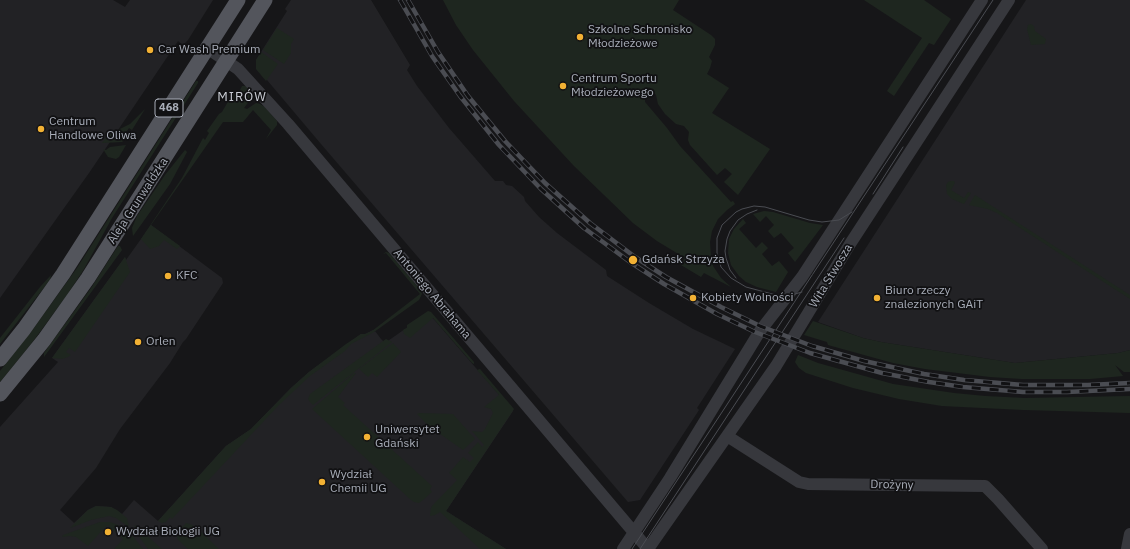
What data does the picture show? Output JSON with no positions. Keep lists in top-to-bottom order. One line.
{"streets":{"main road":["468","Aleja Grunwaldzka"],"street":["Wita Stwosza","Antoniego Abrahama","Drożyny"]},"crossings":[["Aleja Grunwaldzka","Antoniego Abrahama"],["Wita Stwosza","Antoniego Abrahama"],["Wita Stwosza","Drożyny"]],"districts":["MIRÓW"],"places":["Szkolne Schronisko Młodzieżowe","Car Wash Premium","Centrum Sportu Młodzieżowego","Centrum Handlowe Oliwa","Gdańsk Strzyża","KFC","Kobiety Wolności","Biuro rzeczy znalezionych GAiT","Orlen","Uniwersytet Gdański","Wydział Chemii UG","Wydział Biologii UG"]}
